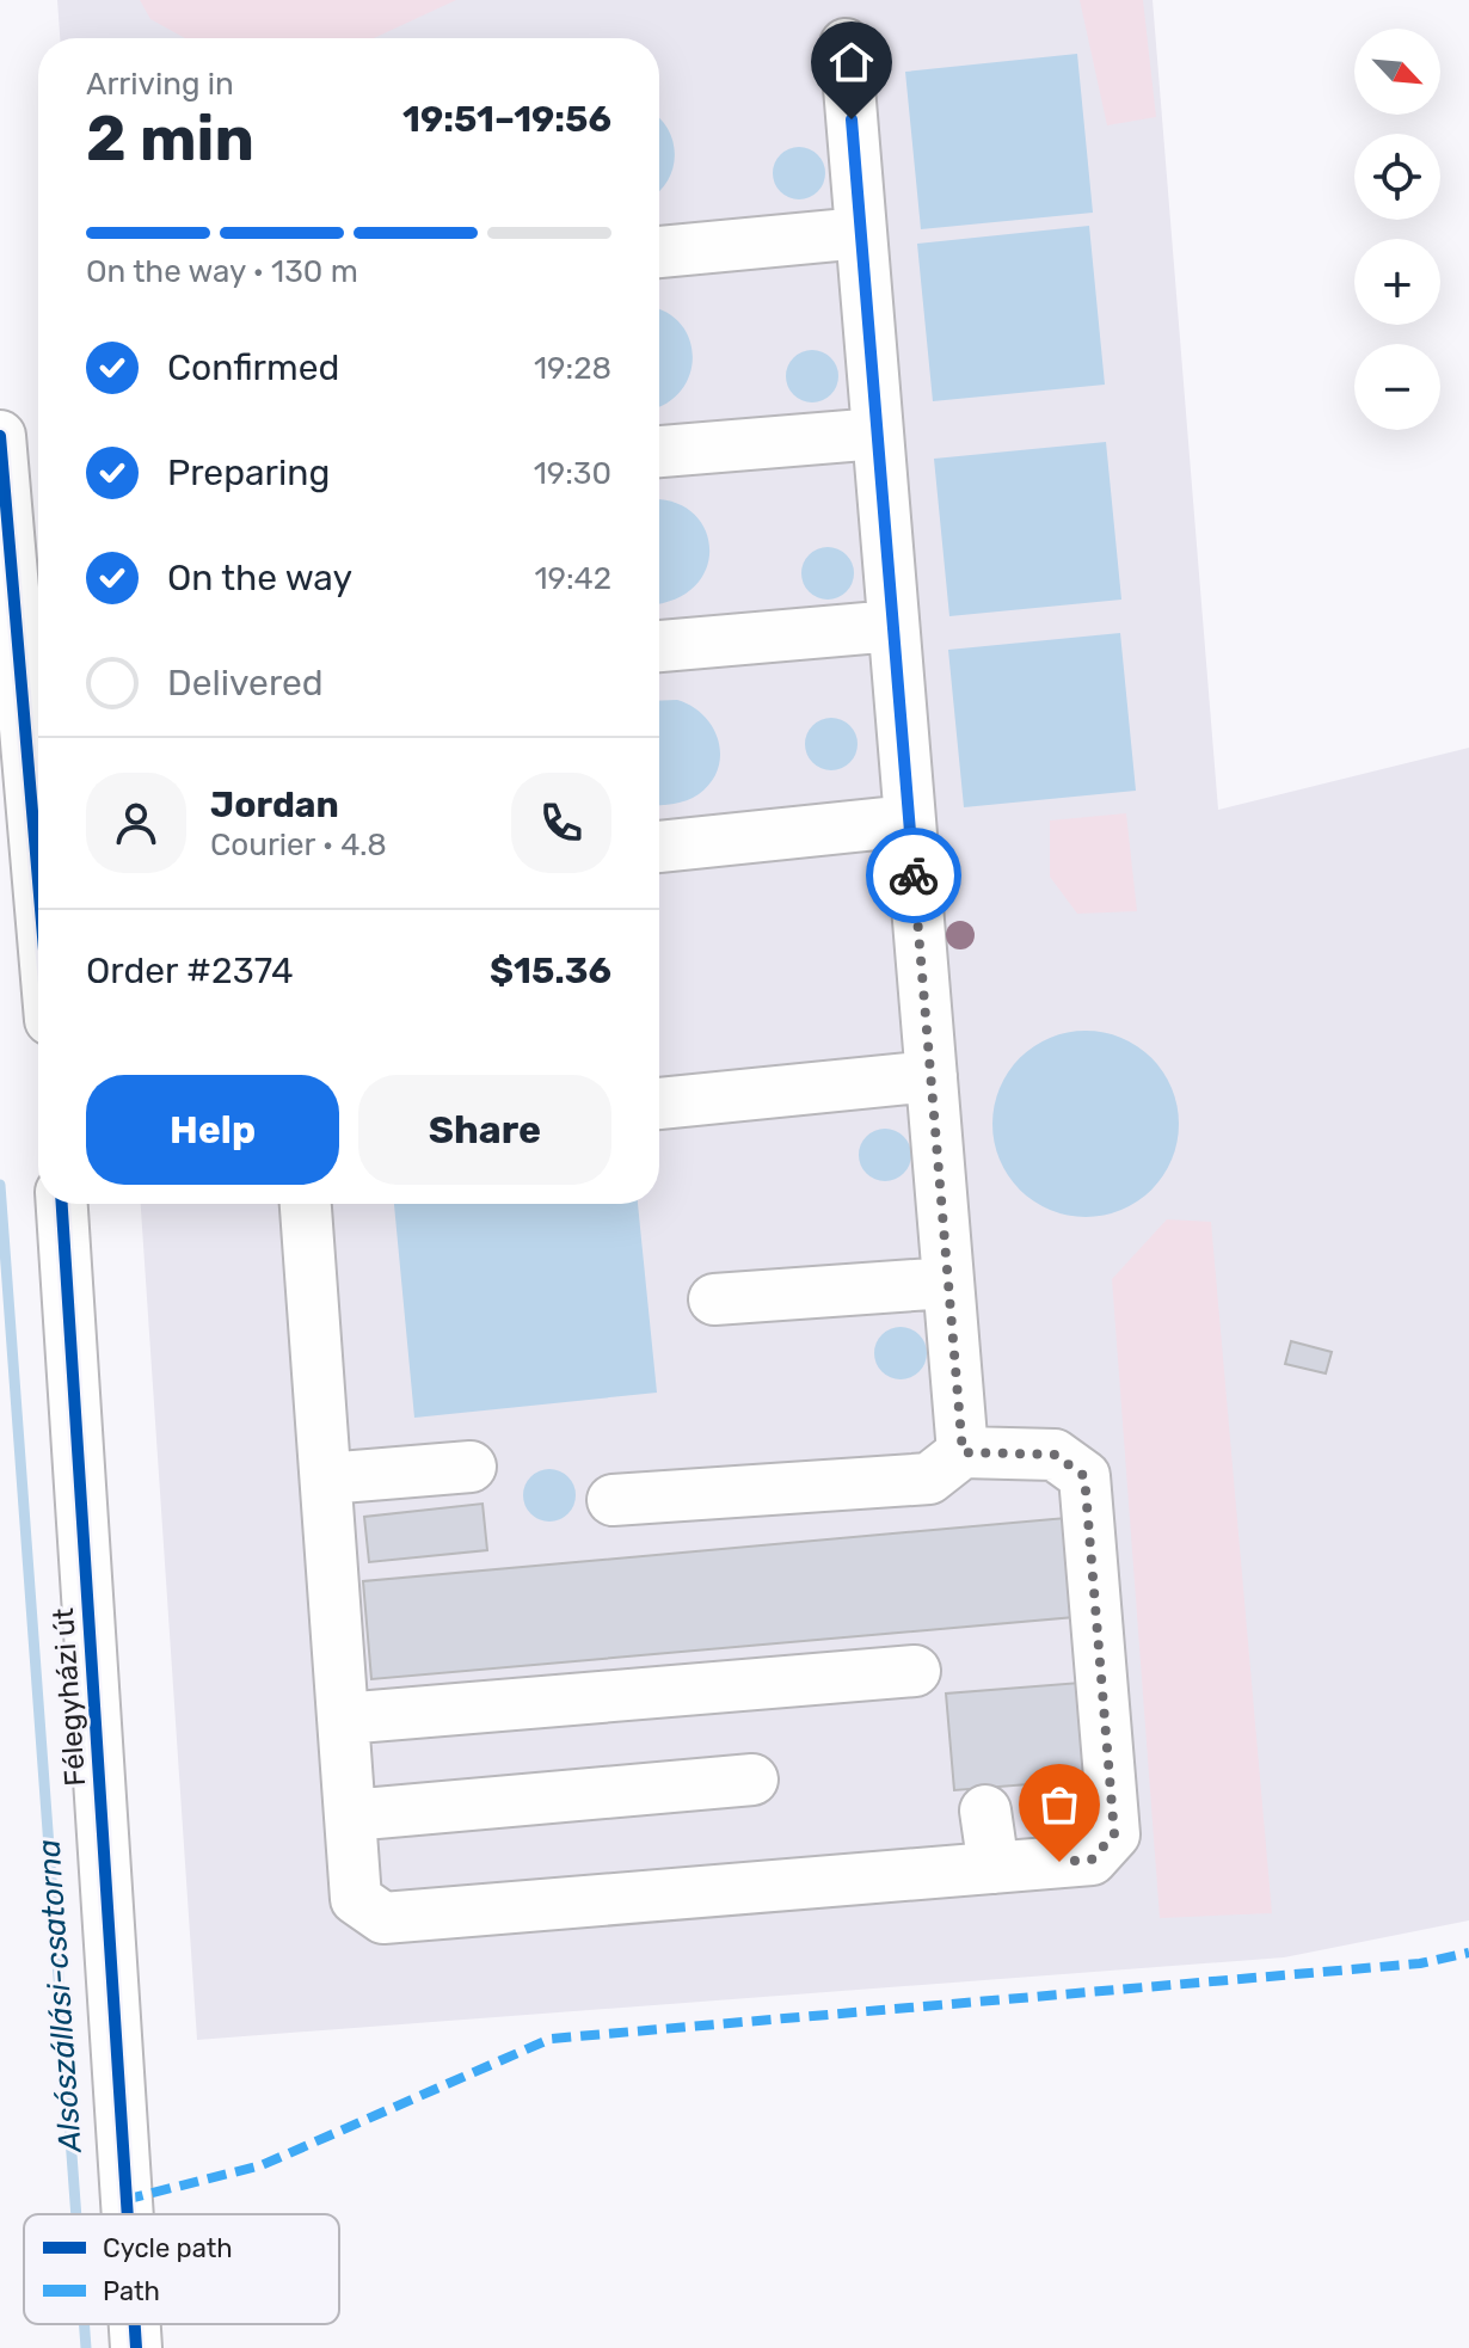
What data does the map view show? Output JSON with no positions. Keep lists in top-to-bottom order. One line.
{"streets":{"street":["Félegyházi út"]},"water":["Alsószállási-csatorna"],"legend":["Cycle path","Path"],"north":"bottom right","page":{"map_buttons":["+","−"],"heading":["2 min","Arriving in","19:51–19:56"],"panel":["Jordan","Courier · 4.8","Order #2374","$15.36"],"bar":"On the way · 130 m","list":[["Confirmed","19:28"],["Preparing","19:30"],["On the way","19:42"],"Delivered"],"buttons":["Help","Share"]}}
